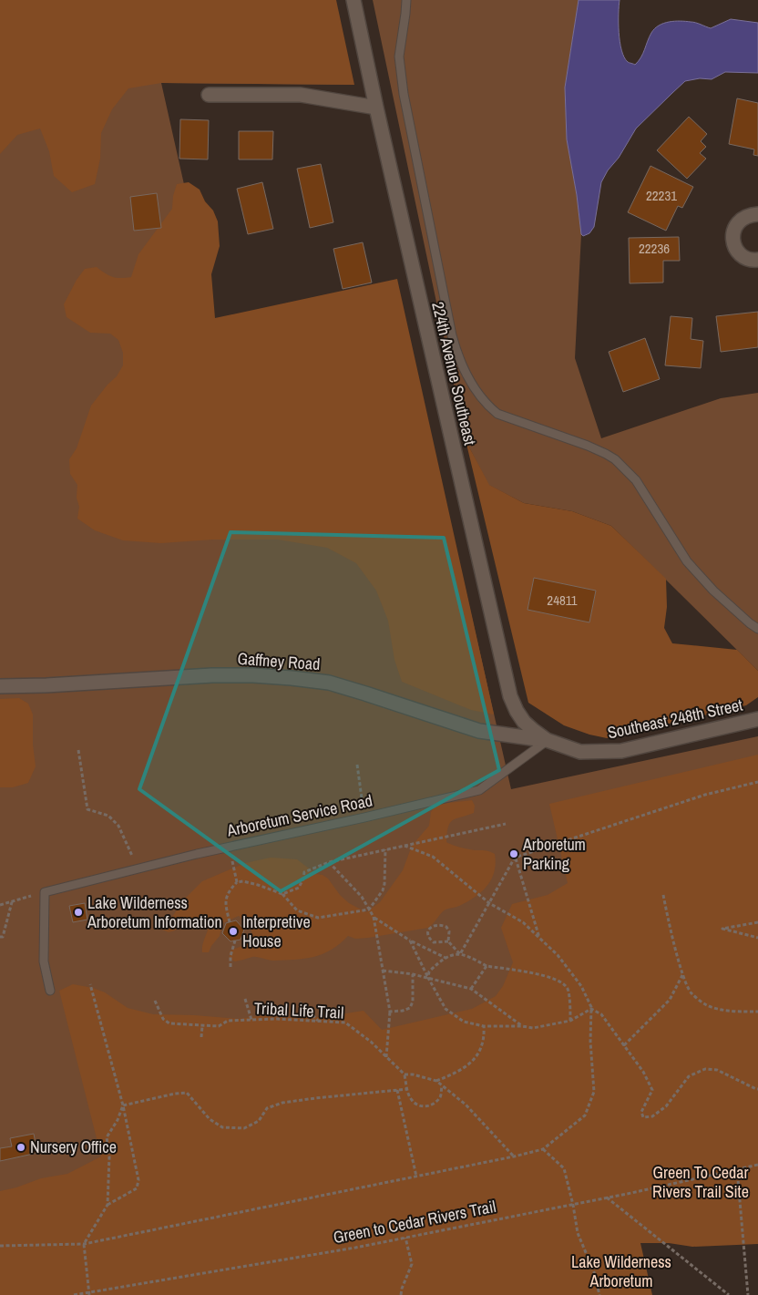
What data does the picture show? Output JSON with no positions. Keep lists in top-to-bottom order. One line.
{"streets":{"street":["224th Avenue Southeast","Gaffney Road","Southeast 248th Street"],"lane":["Arboretum Service Road"],"path":["Tribal Life Trail","Green to Cedar Rivers Trail"]},"crossings":[["224th Avenue Southeast","Gaffney Road"],["224th Avenue Southeast","Southeast 248th Street"],["224th Avenue Southeast","Arboretum Service Road"],["Gaffney Road","Southeast 248th Street"],["Gaffney Road","Arboretum Service Road"],["Southeast 248th Street","Arboretum Service Road"]],"parks":["Green To Cedar Rivers Trail Site","Lake Wilderness Arboretum"],"places":["Arboretum Parking","Lake Wilderness Arboretum Information","Interpretive House","Nursery Office"],"house_numbers":["22231","22236","24811"]}
